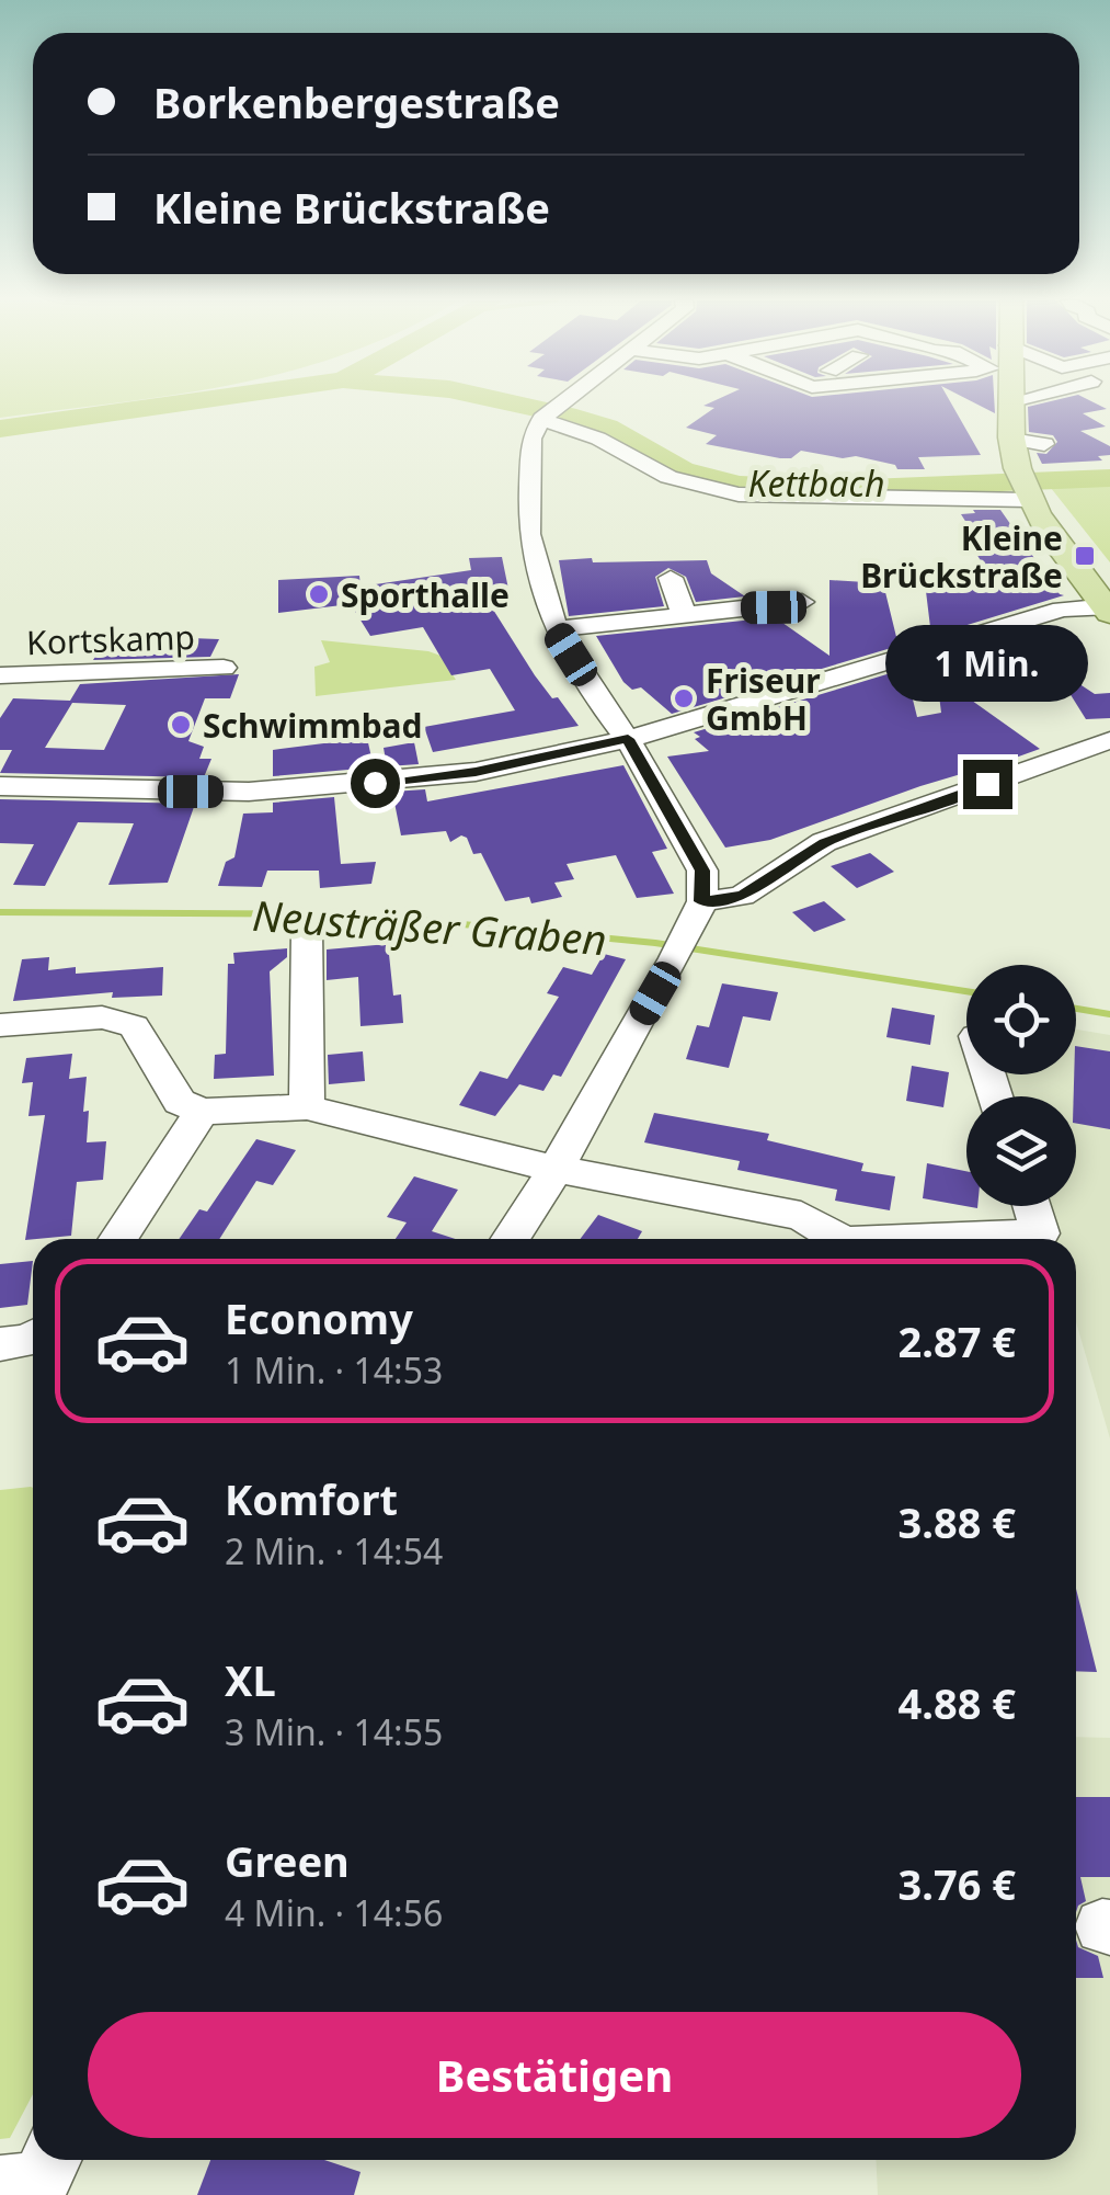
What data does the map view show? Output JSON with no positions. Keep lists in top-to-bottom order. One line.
{"streets":{"street":["Kortskamp"]},"water":["Kettbach","Neusträßer Graben"],"places":{"transit":["Kleine Brückstraße"],"other":["Sporthalle","Friseur GmbH","Schwimmbad"]},"page":{"banner":["Borkenbergestraße","Kleine Brückstraße"],"bubble":"1 Min.","list":[{"name":"Economy","note":"1 Min. · 14:53","value":"2.87 €"},{"name":"Komfort","note":"2 Min. · 14:54","value":"3.88 €"},{"name":"XL","note":"3 Min. · 14:55","value":"4.88 €"},{"name":"Green","note":"4 Min. · 14:56","value":"3.76 €"}],"buttons":"Bestätigen"}}
